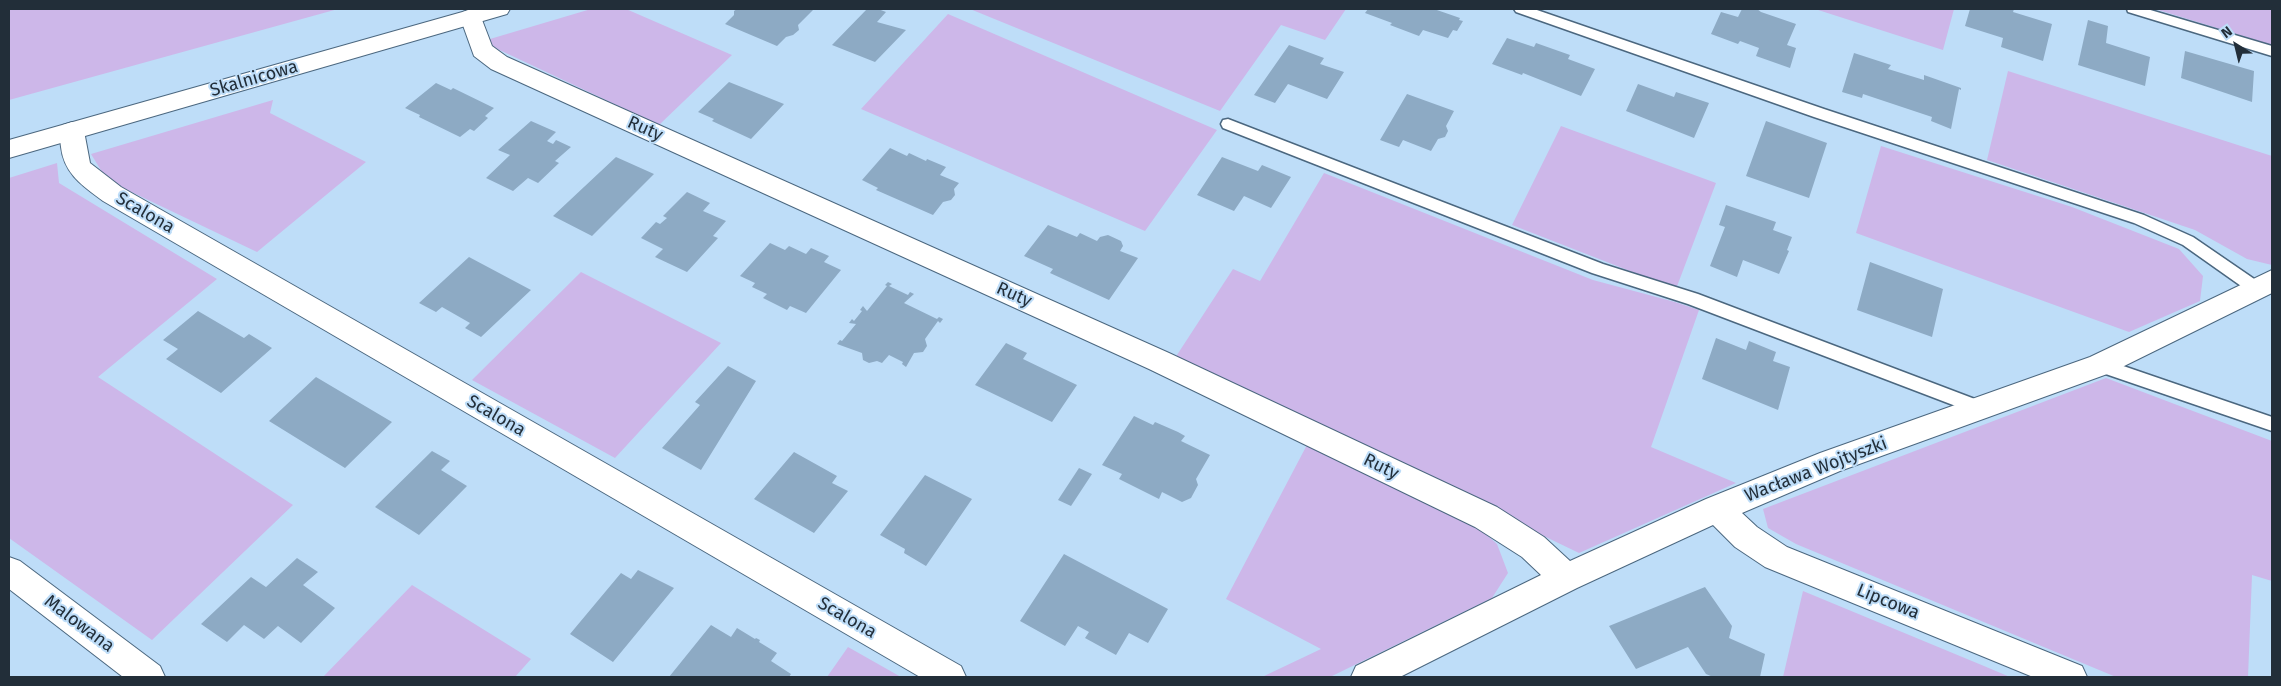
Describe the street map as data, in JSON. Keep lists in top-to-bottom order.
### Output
{
  "streets": {
    "street": [
      "Skalnicowa",
      "Ruty",
      "Scalona",
      "Wacława Wojtyszki",
      "Lipcowa",
      "Malowana"
    ]
  },
  "crossings": [
    ["Skalnicowa", "Ruty"],
    ["Skalnicowa", "Scalona"],
    ["Ruty", "Wacława Wojtyszki"],
    ["Wacława Wojtyszki", "Lipcowa"]
  ],
  "north": "top left"
}
